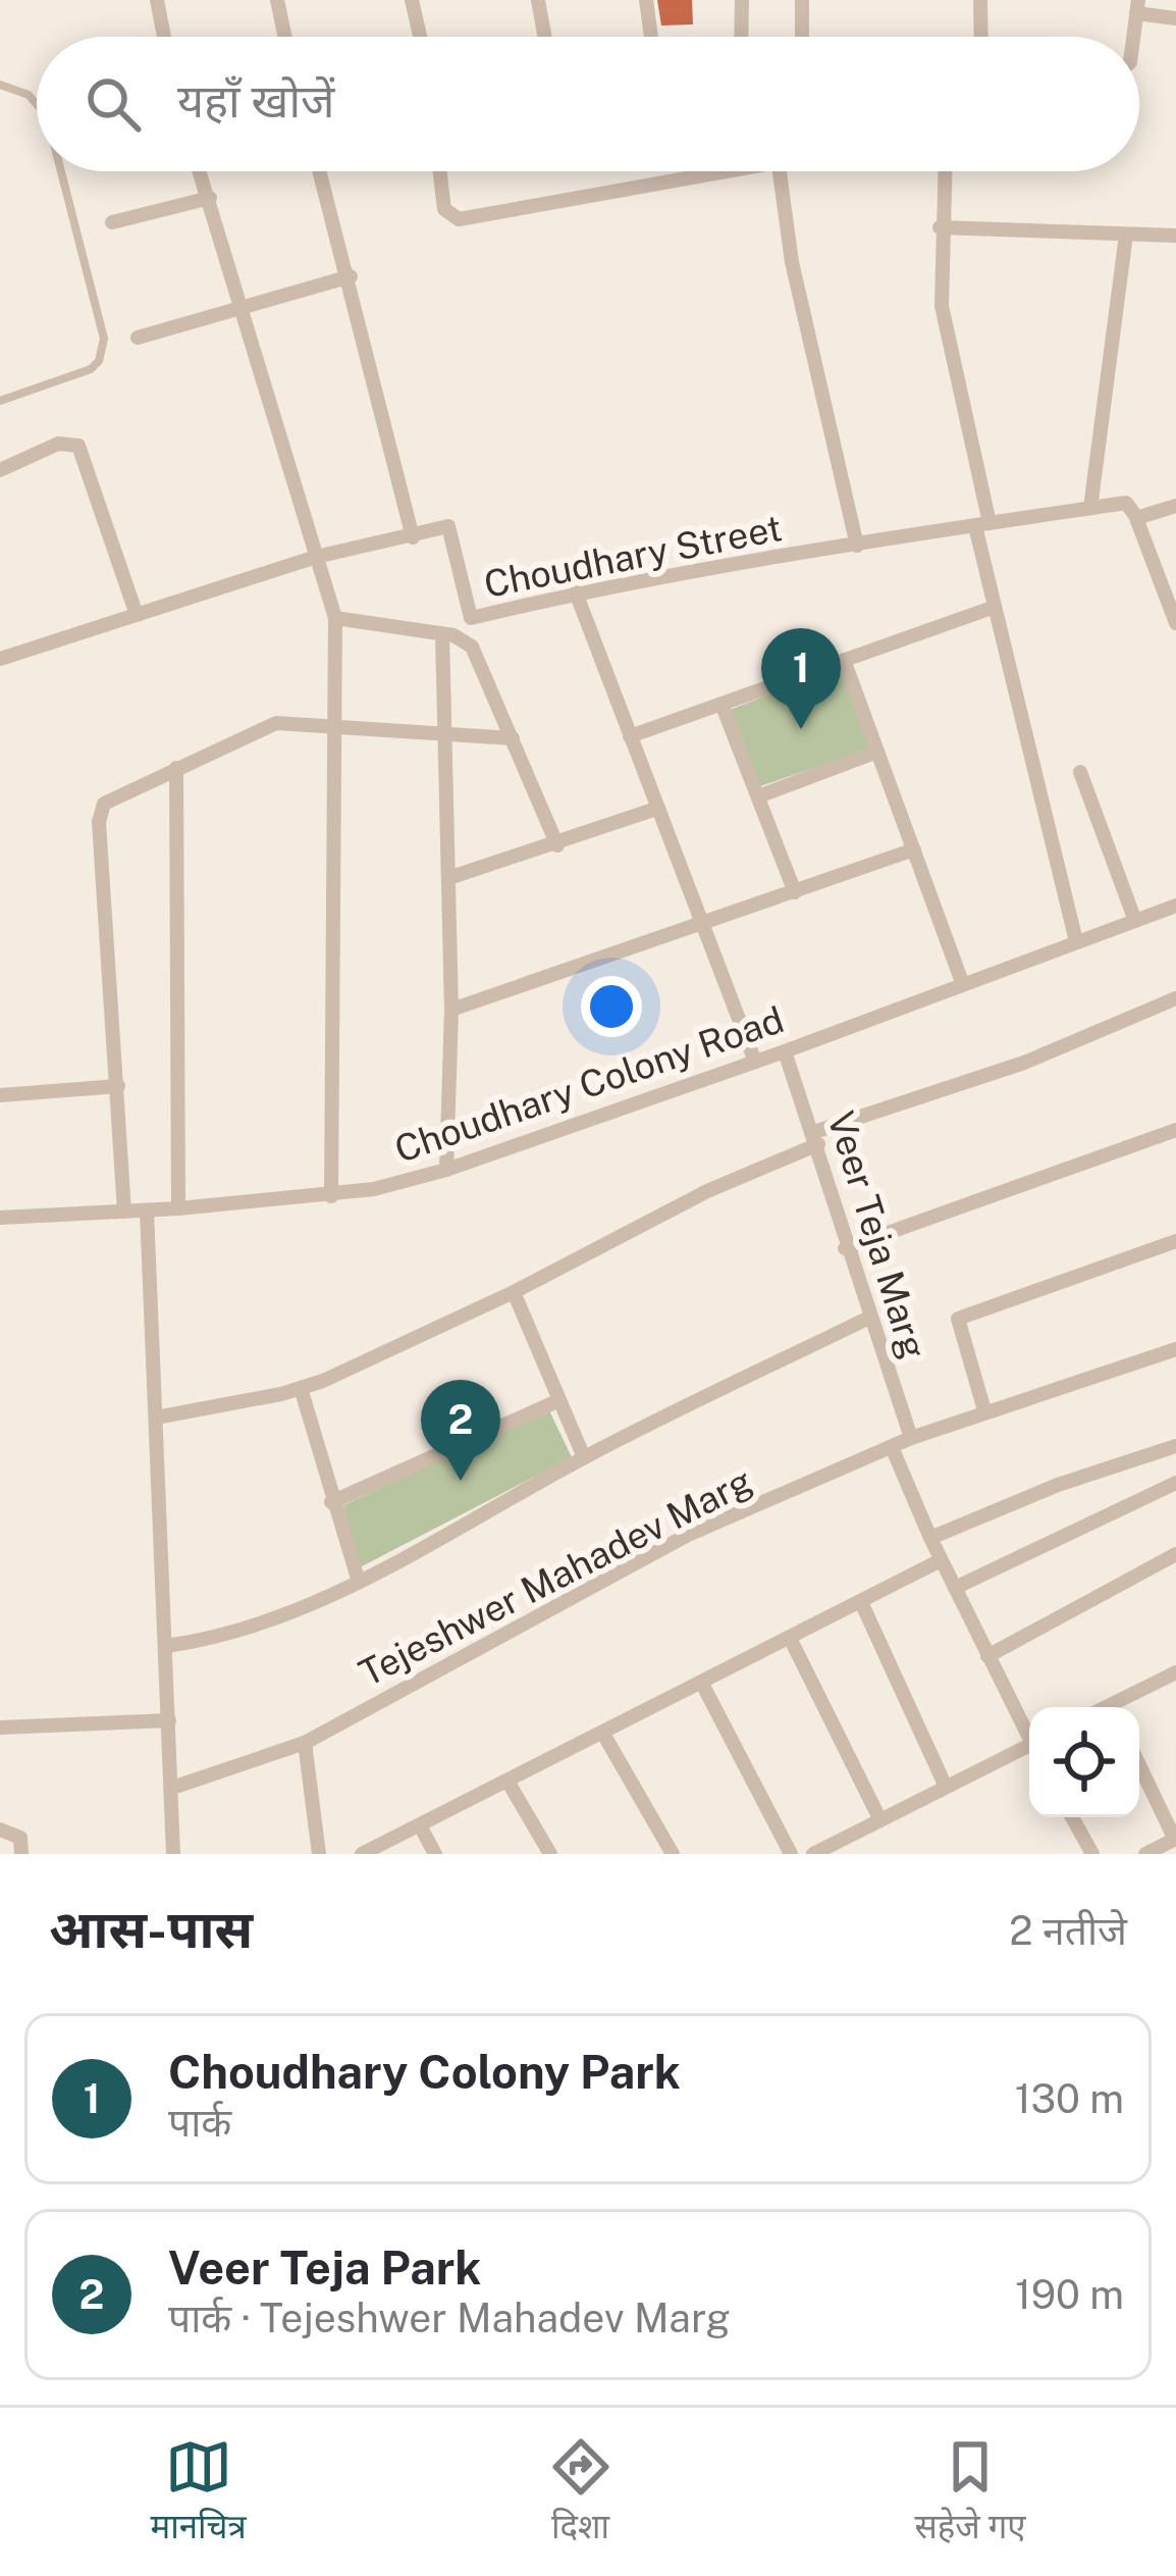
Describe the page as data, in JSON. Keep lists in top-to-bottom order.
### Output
{
  "streets": {
    "street": [
      "Choudhary Street",
      "Choudhary Colony Road",
      "Veer Teja Marg",
      "Tejeshwer Mahadev Marg"
    ]
  },
  "crossings": [
    ["Choudhary Colony Road", "Veer Teja Marg"],
    ["Veer Teja Marg", "Tejeshwer Mahadev Marg"]
  ],
  "page": {
    "search": "यहाँ खोजें",
    "pins": ["1", "2"],
    "heading": ["आस-पास", "2 नतीजे"],
    "list": [
      {
        "mark": "1",
        "name": "Choudhary Colony Park",
        "note": "पार्क",
        "value": "130 m"
      },
      {
        "mark": "2",
        "name": "Veer Teja Park",
        "note": "पार्क · Tejeshwer Mahadev Marg",
        "value": "190 m"
      }
    ],
    "nav": ["मानचित्र", "दिशा", "सहेजे गए"]
  }
}
